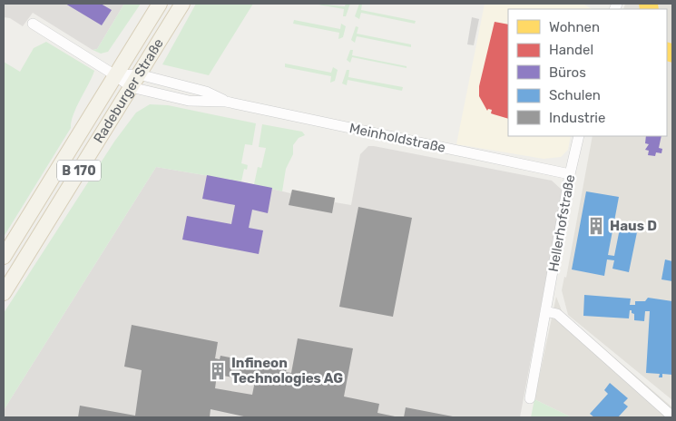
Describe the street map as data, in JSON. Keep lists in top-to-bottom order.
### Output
{
  "streets": {
    "main road": ["Radeburger Straße", "B 170"],
    "street": ["Meinholdstraße", "Hellerhofstraße"]
  },
  "crossings": [
    ["Radeburger Straße", "Meinholdstraße"],
    ["Meinholdstraße", "Hellerhofstraße"]
  ],
  "places": {
    "building": ["Haus D", "Infineon Technologies AG"]
  },
  "legend": [
    "Wohnen",
    "Handel",
    "Büros",
    "Schulen",
    "Industrie"
  ]
}
